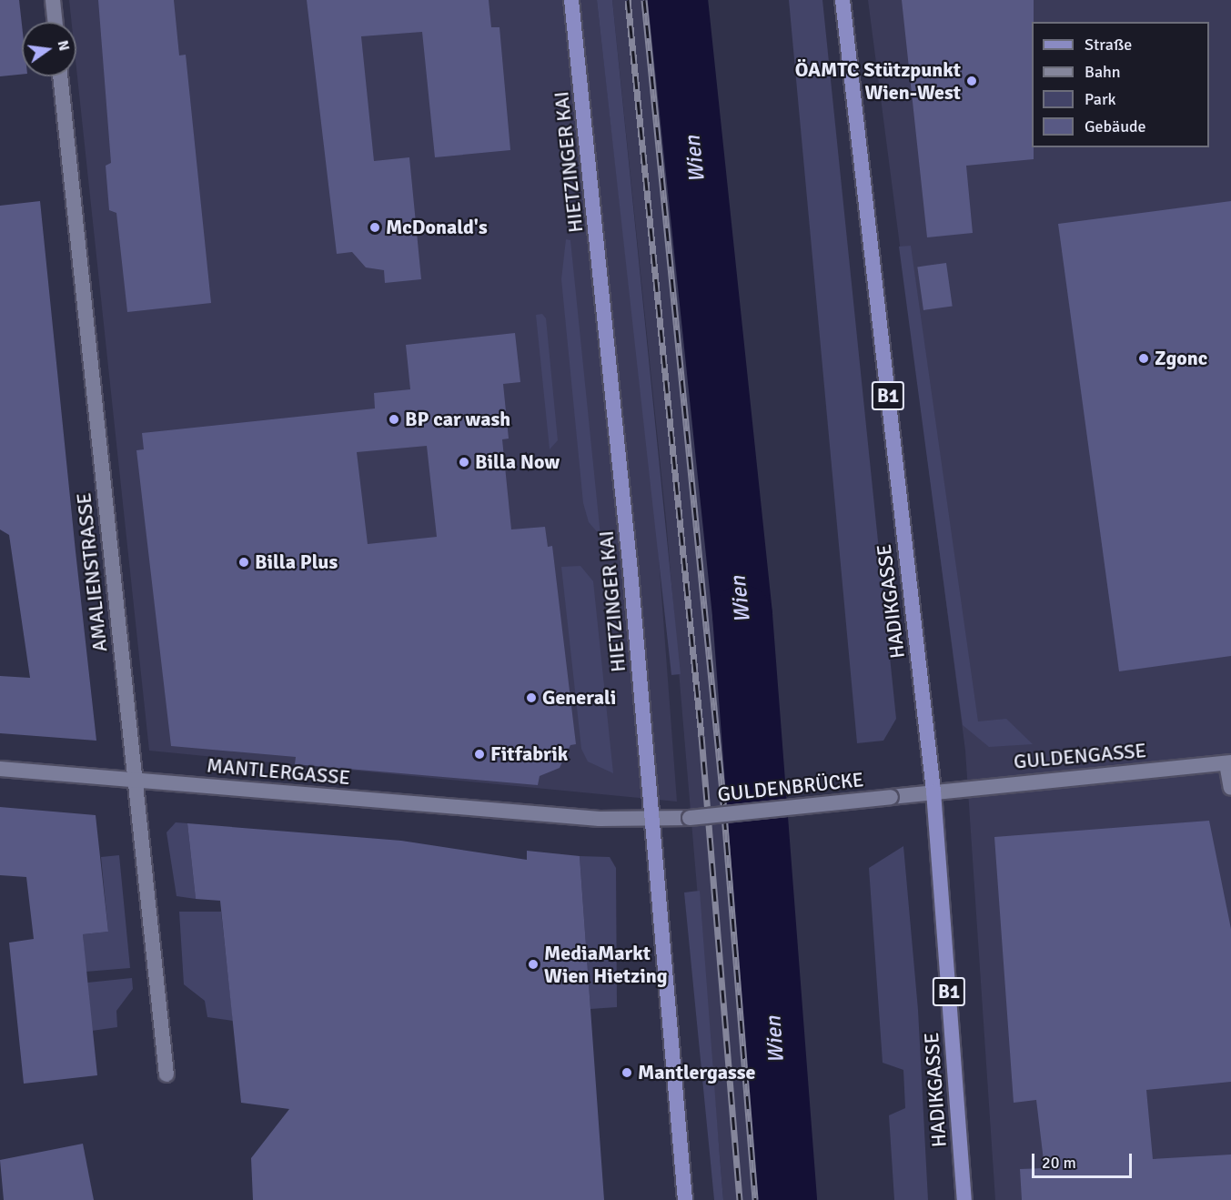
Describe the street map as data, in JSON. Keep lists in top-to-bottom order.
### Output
{
  "streets": {
    "main road": ["HIETZINGER KAI", "B1", "HADIKGASSE"],
    "street": [
      "AMALIENSTRASSE",
      "GULDENGASSE",
      "MANTLERGASSE",
      "GULDENBRÜCKE"
    ]
  },
  "crossings": [
    ["HIETZINGER KAI", "MANTLERGASSE"],
    ["HIETZINGER KAI", "GULDENBRÜCKE"],
    ["AMALIENSTRASSE", "MANTLERGASSE"],
    ["HADIKGASSE", "GULDENGASSE"],
    ["HADIKGASSE", "GULDENBRÜCKE"],
    ["GULDENGASSE", "GULDENBRÜCKE"],
    ["MANTLERGASSE", "GULDENBRÜCKE"]
  ],
  "water": ["Wien"],
  "places": [
    "ÖAMTC Stützpunkt Wien-West",
    "McDonald's",
    "Zgonc",
    "BP car wash",
    "Billa Now",
    "Billa Plus",
    "Generali",
    "Fitfabrik",
    "MediaMarkt Wien Hietzing",
    "Mantlergasse"
  ],
  "legend": [
    "Straße",
    "Bahn",
    "Park",
    "Gebäude"
  ],
  "scale_bar": "20 m",
  "north": "right"
}
